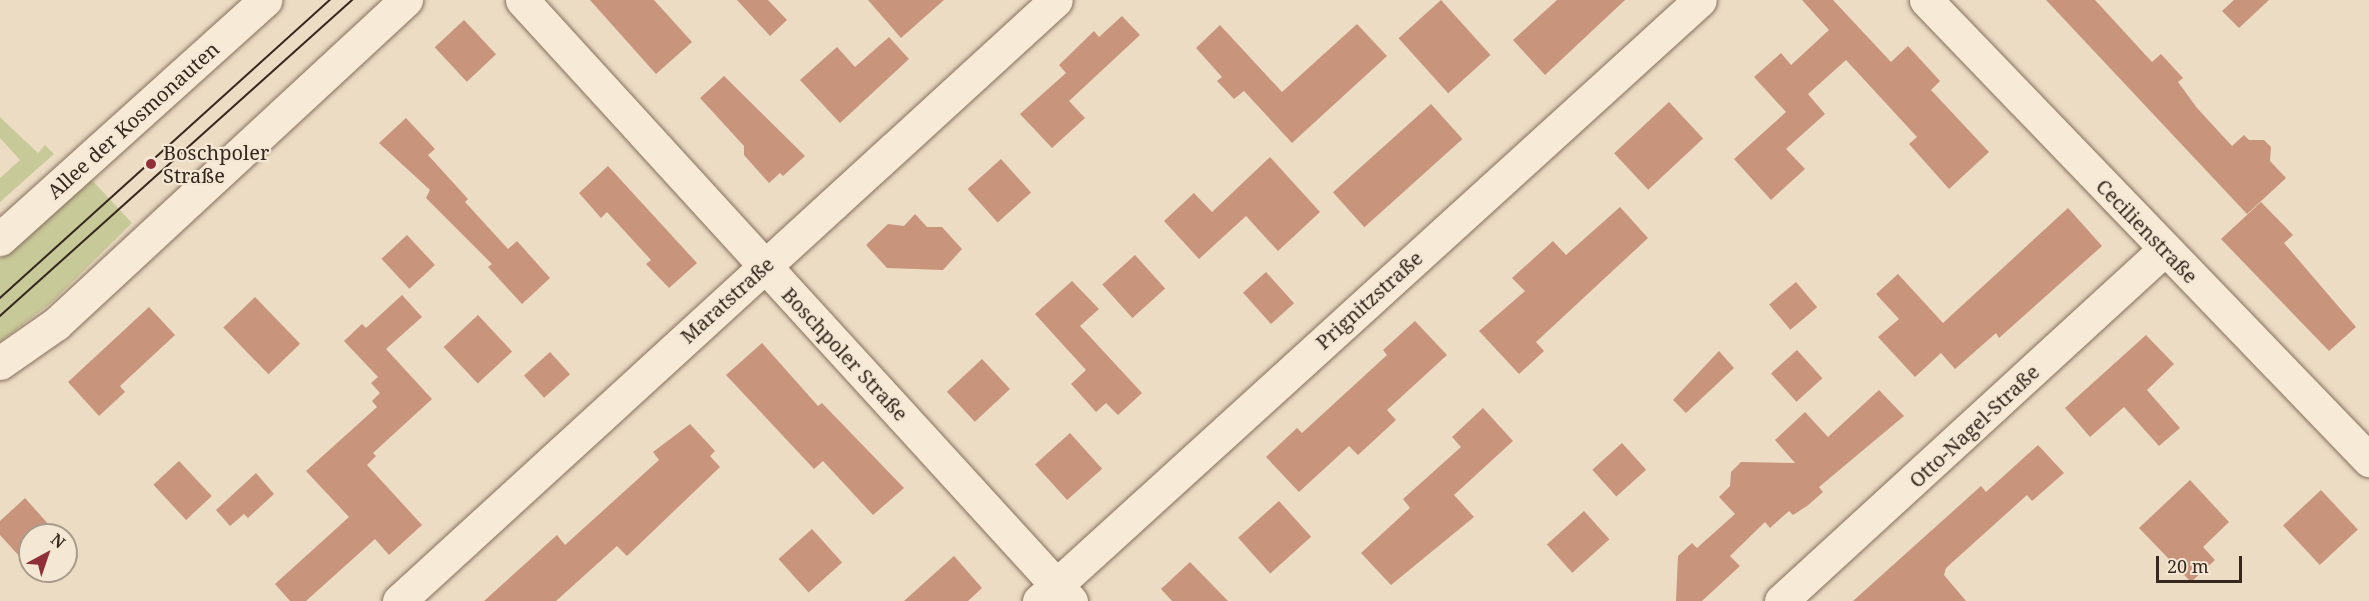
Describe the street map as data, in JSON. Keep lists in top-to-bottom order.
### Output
{
  "streets": {
    "street": [
      "Allee der Kosmonauten",
      "Cecilienstraße",
      "Maratstraße",
      "Prignitzstraße",
      "Boschpoler Straße",
      "Otto-Nagel-Straße"
    ]
  },
  "crossings": [
    ["Cecilienstraße", "Otto-Nagel-Straße"],
    ["Maratstraße", "Boschpoler Straße"],
    ["Prignitzstraße", "Boschpoler Straße"]
  ],
  "places": ["Boschpoler Straße"],
  "scale_bar": "20 m",
  "north": "top right"
}
